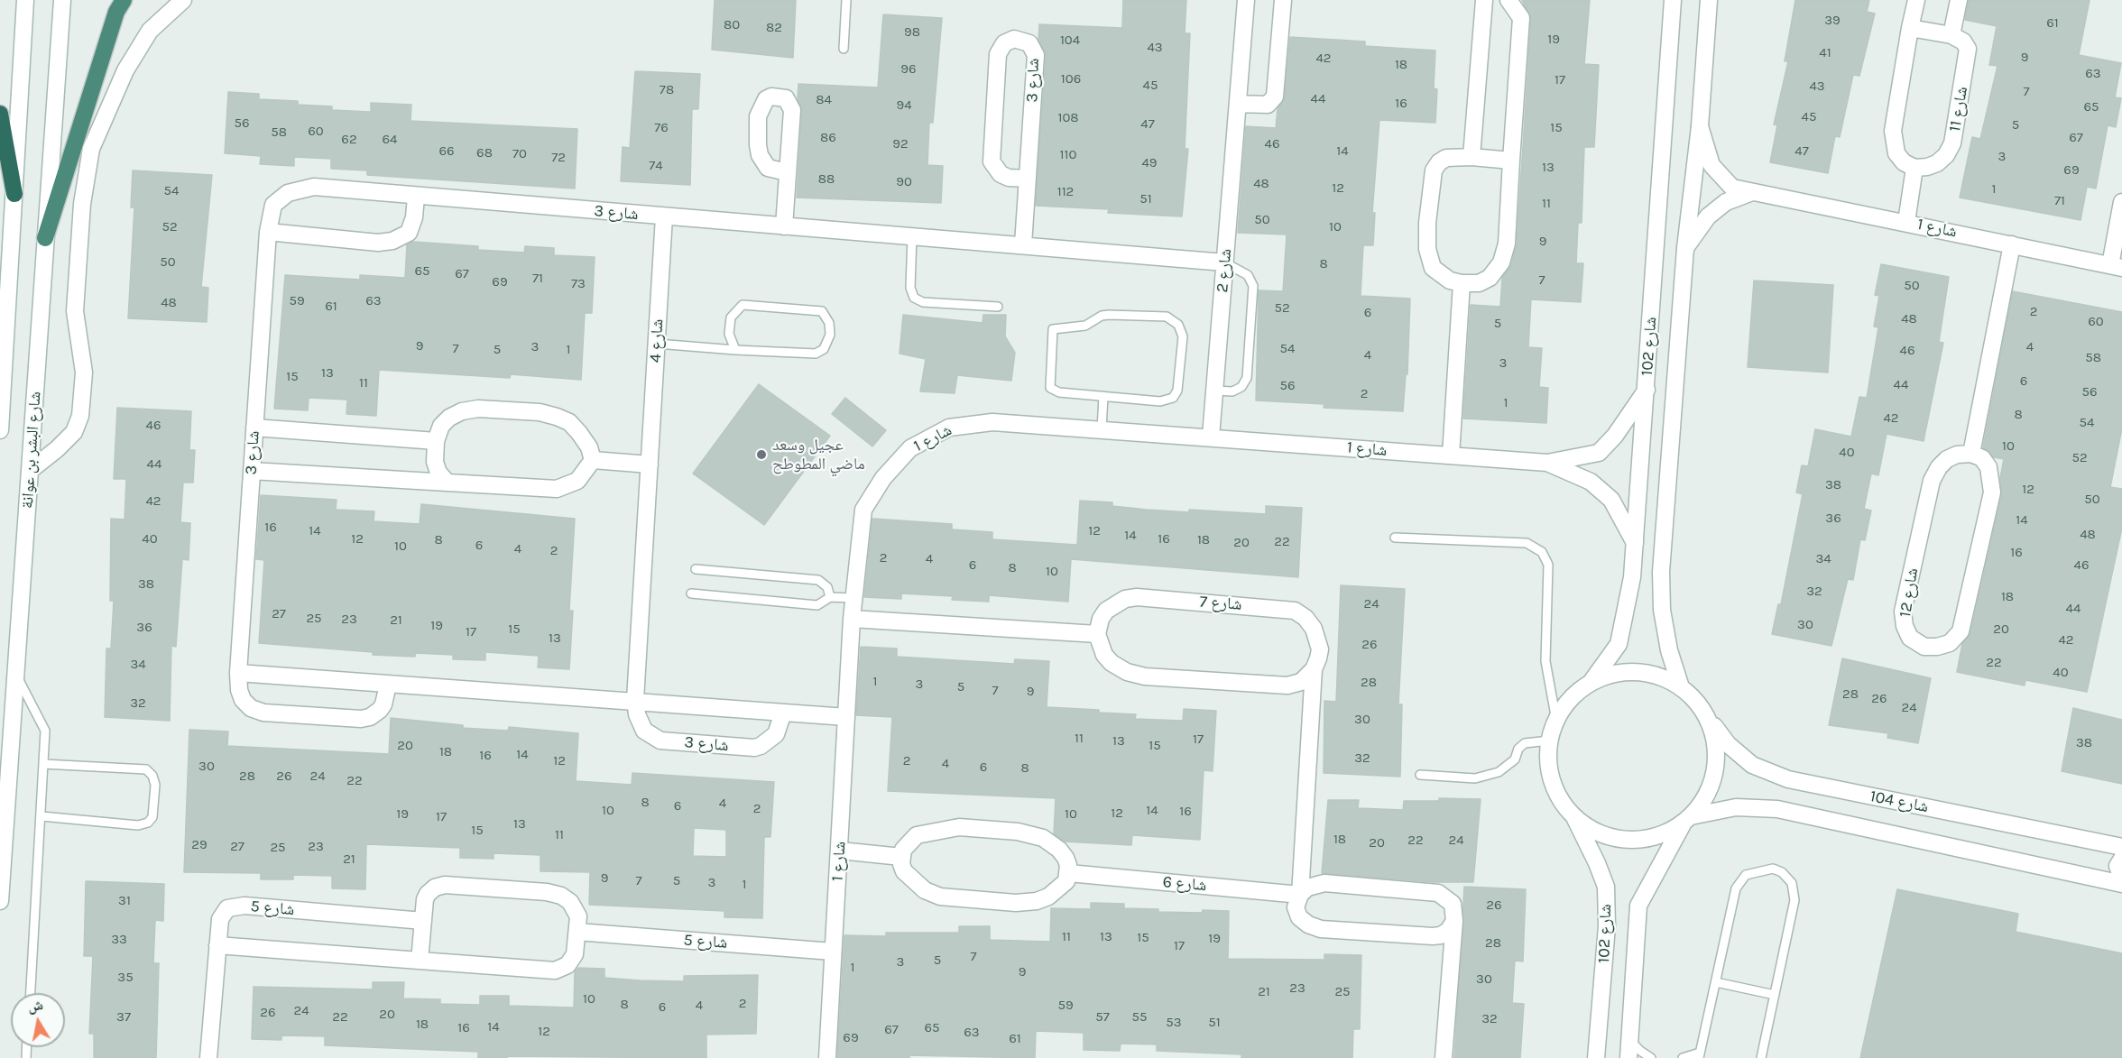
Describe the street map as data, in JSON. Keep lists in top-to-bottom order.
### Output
{
  "streets": {
    "street": [
      "شارع 3",
      "شارع 11",
      "شارع 1",
      "شارع 2",
      "شارع 4",
      "شارع 102",
      "شارع البشر بن عوانة",
      "شارع 12",
      "شارع 7",
      "شارع 104",
      "شارع 6",
      "شارع 5"
    ]
  },
  "crossings": [
    ["شارع 3", "شارع 2"],
    ["شارع 3", "شارع 4"],
    ["شارع 1", "شارع 2"],
    ["شارع 1", "شارع 102"],
    ["شارع 1", "شارع 5"],
    ["شارع 102", "شارع 104"],
    ["شارع 7", "شارع 6"]
  ],
  "places": ["عجيل وسعد ماضي المطوطح"],
  "house_numbers": [
    "39",
    "61",
    "80",
    "82",
    "98",
    "19",
    "104",
    "43",
    "41",
    "9",
    "42",
    "18",
    "96",
    "63",
    "106",
    "17",
    "45",
    "43",
    "78",
    "7",
    "44",
    "84",
    "16",
    "94",
    "65",
    "45",
    "108",
    "56",
    "47",
    "5",
    "76",
    "15",
    "60",
    "58",
    "86",
    "67",
    "62",
    "64",
    "92",
    "46",
    "66",
    "14",
    "47",
    "68",
    "70",
    "110",
    "3",
    "72",
    "49",
    "74",
    "13",
    "69",
    "88",
    "90",
    "48",
    "12",
    "1",
    "54",
    "112",
    "51",
    "71",
    "11",
    "50",
    "52",
    "10",
    "9",
    "50",
    "8",
    "65",
    "67",
    "71",
    "7",
    "69",
    "73",
    "50",
    "59",
    "63",
    "48",
    "61",
    "52",
    "2",
    "6",
    "48",
    "60",
    "5",
    "9",
    "3",
    "4",
    "7",
    "54",
    "5",
    "1",
    "46",
    "4",
    "58",
    "3",
    "13",
    "15",
    "6",
    "11",
    "44",
    "56",
    "56",
    "2",
    "1",
    "8",
    "42",
    "54",
    "46",
    "10",
    "40",
    "52",
    "44",
    "38",
    "12",
    "50",
    "42",
    "36",
    "14",
    "16",
    "14",
    "12",
    "48",
    "14",
    "40",
    "12",
    "16",
    "8",
    "18",
    "22",
    "20",
    "6",
    "10",
    "4",
    "2",
    "16",
    "2",
    "4",
    "34",
    "6",
    "46",
    "8",
    "10",
    "38",
    "32",
    "18",
    "24",
    "44",
    "27",
    "25",
    "23",
    "21",
    "30",
    "19",
    "36",
    "15",
    "20",
    "17",
    "13",
    "42",
    "26",
    "22",
    "34",
    "40",
    "1",
    "28",
    "3",
    "5",
    "7",
    "9",
    "28",
    "26",
    "32",
    "24",
    "30",
    "11",
    "17",
    "13",
    "38",
    "20",
    "15",
    "18",
    "14",
    "16",
    "32",
    "12",
    "2",
    "4",
    "30",
    "6",
    "8",
    "28",
    "26",
    "24",
    "22",
    "8",
    "4",
    "6",
    "2",
    "10",
    "14",
    "16",
    "12",
    "19",
    "10",
    "17",
    "13",
    "15",
    "11",
    "18",
    "22",
    "24",
    "20",
    "29",
    "27",
    "23",
    "25",
    "21",
    "9",
    "7",
    "5",
    "3",
    "1",
    "31",
    "26",
    "11",
    "13",
    "15",
    "19",
    "33",
    "28",
    "17",
    "7",
    "5",
    "3",
    "1",
    "9",
    "35",
    "30",
    "23",
    "21",
    "25",
    "10",
    "2",
    "8",
    "4",
    "59",
    "6",
    "24",
    "26",
    "20",
    "37",
    "22",
    "57",
    "55",
    "32",
    "53",
    "51",
    "18",
    "14",
    "16",
    "65",
    "67",
    "12",
    "63",
    "69",
    "61"
  ],
  "north": "top"
}
